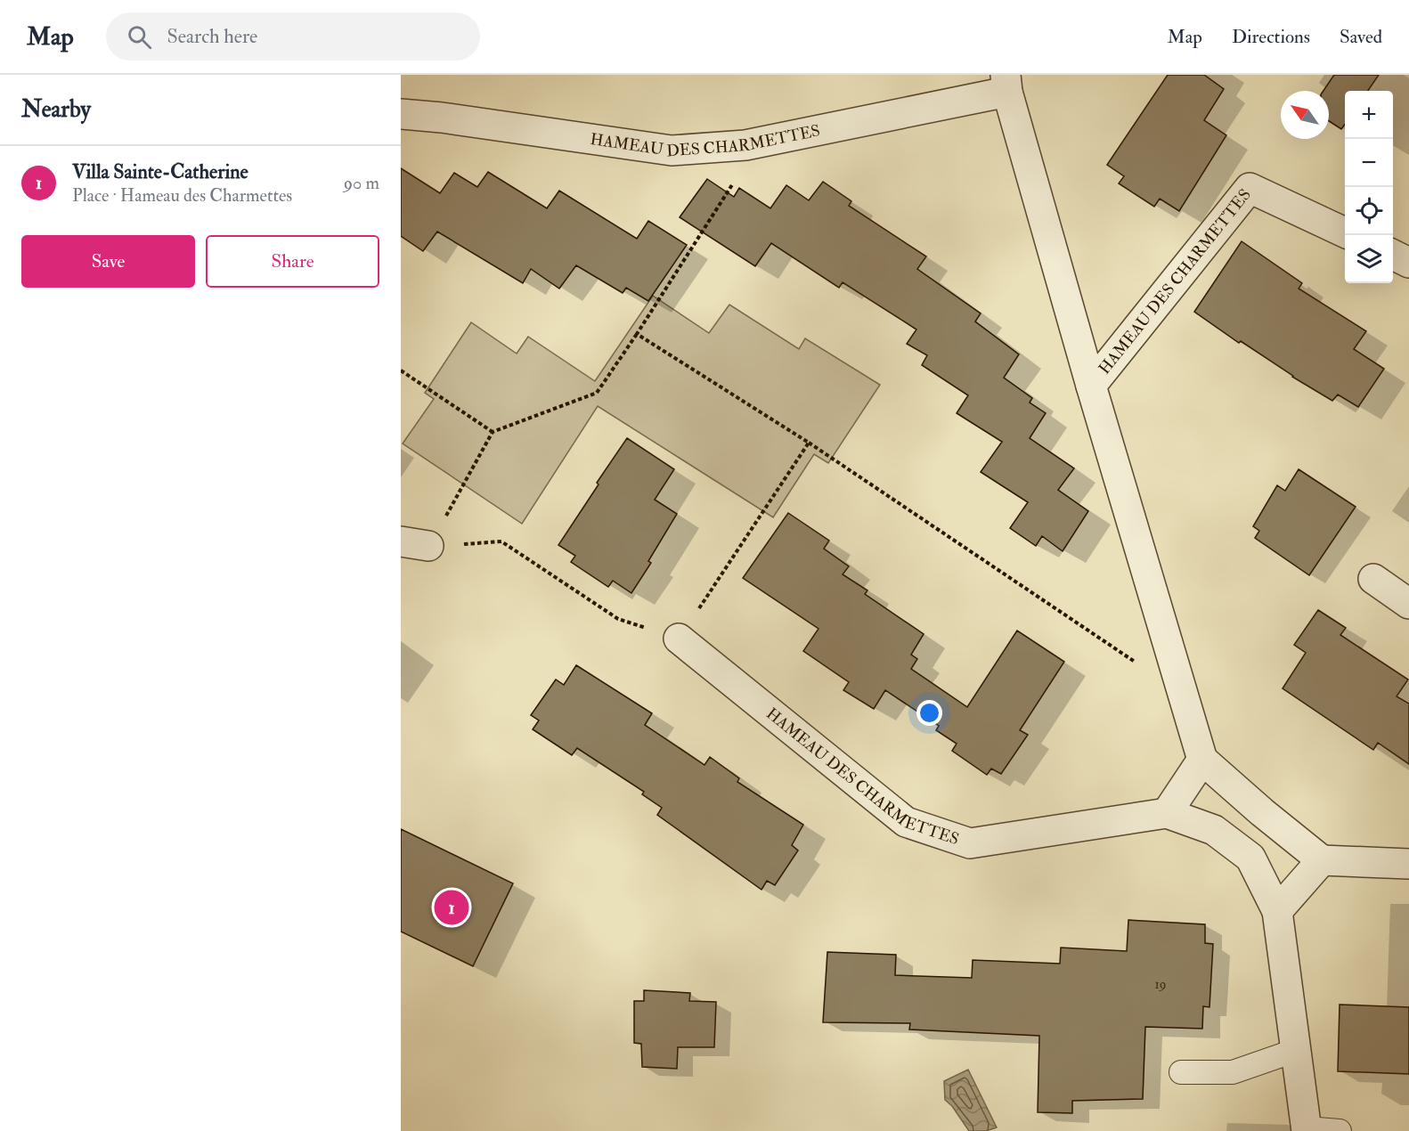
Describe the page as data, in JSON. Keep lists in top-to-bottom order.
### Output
{
  "streets": {
    "street": ["HAMEAU DES CHARMETTES"]
  },
  "house_numbers": ["19"],
  "north": "top left",
  "page": {
    "header": "Map",
    "search": "Search here",
    "nav": ["Map", "Directions", "Saved"],
    "heading": "Nearby",
    "map_buttons": ["+", "−"],
    "list": [
      {
        "mark": "1",
        "name": "Villa Sainte-Catherine",
        "note": "Place · Hameau des Charmettes",
        "value": "90 m"
      }
    ],
    "buttons": ["Save", "Share"],
    "pins": "1"
  }
}
